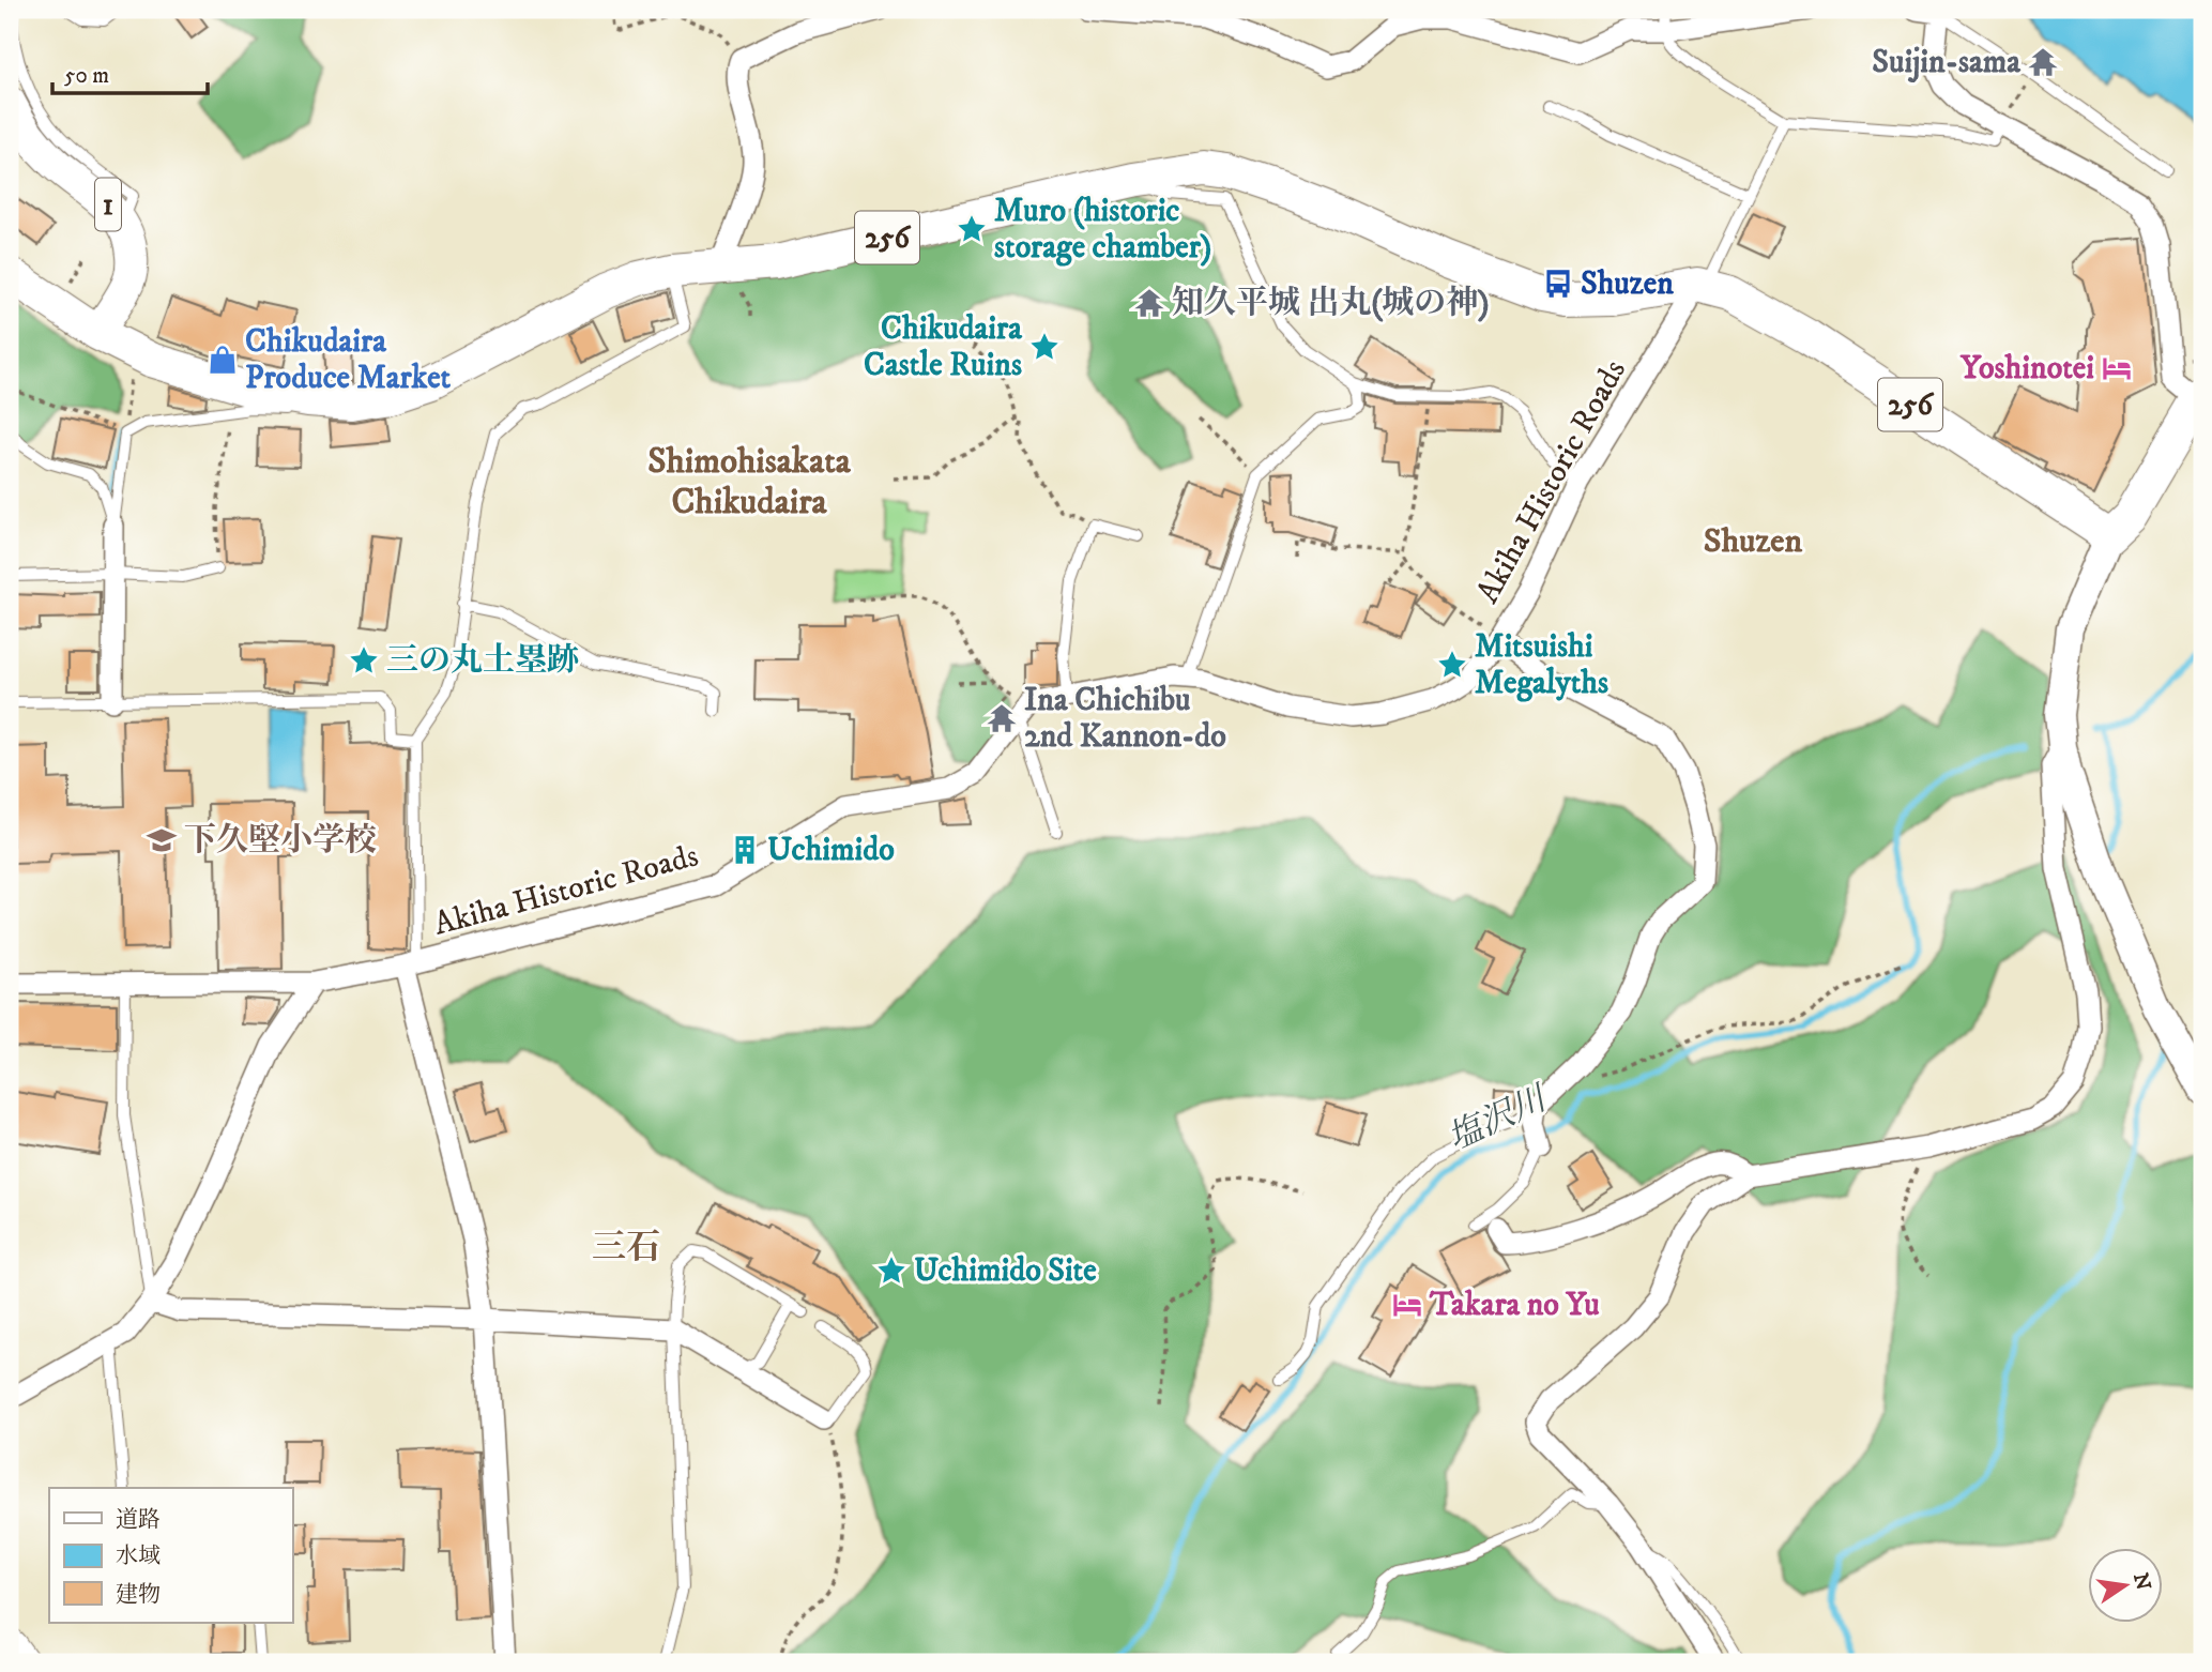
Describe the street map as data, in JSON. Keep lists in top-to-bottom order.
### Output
{
  "streets": {
    "highway": ["256"],
    "main road": ["1"],
    "street": ["Akiha Historic Roads"]
  },
  "crossings": [
    ["1", "256"],
    ["256", "Akiha Historic Roads"]
  ],
  "districts": ["Shimohisakata Chikudaira", "Shuzen", "三石"],
  "water": ["塩沢川"],
  "places": {
    "temple": ["Suijin-sama", "知久平城 出丸(城の神)", "Ina Chichibu 2nd Kannon-do"],
    "place": [
      "Muro (historic storage chamber)",
      "Chikudaira Castle Ruins",
      "三の丸土塁跡",
      "Mitsuishi Megalyths",
      "Uchimido Site"
    ],
    "bus stop": ["Shuzen"],
    "shop": ["Chikudaira Produce Market"],
    "hotel": ["Yoshinotei", "Takara no Yu"],
    "school or university": ["下久堅小学校"],
    "building": ["Uchimido"]
  },
  "legend": ["道路", "水域", "建物"],
  "scale_bar": "50 m",
  "north": "right"
}
